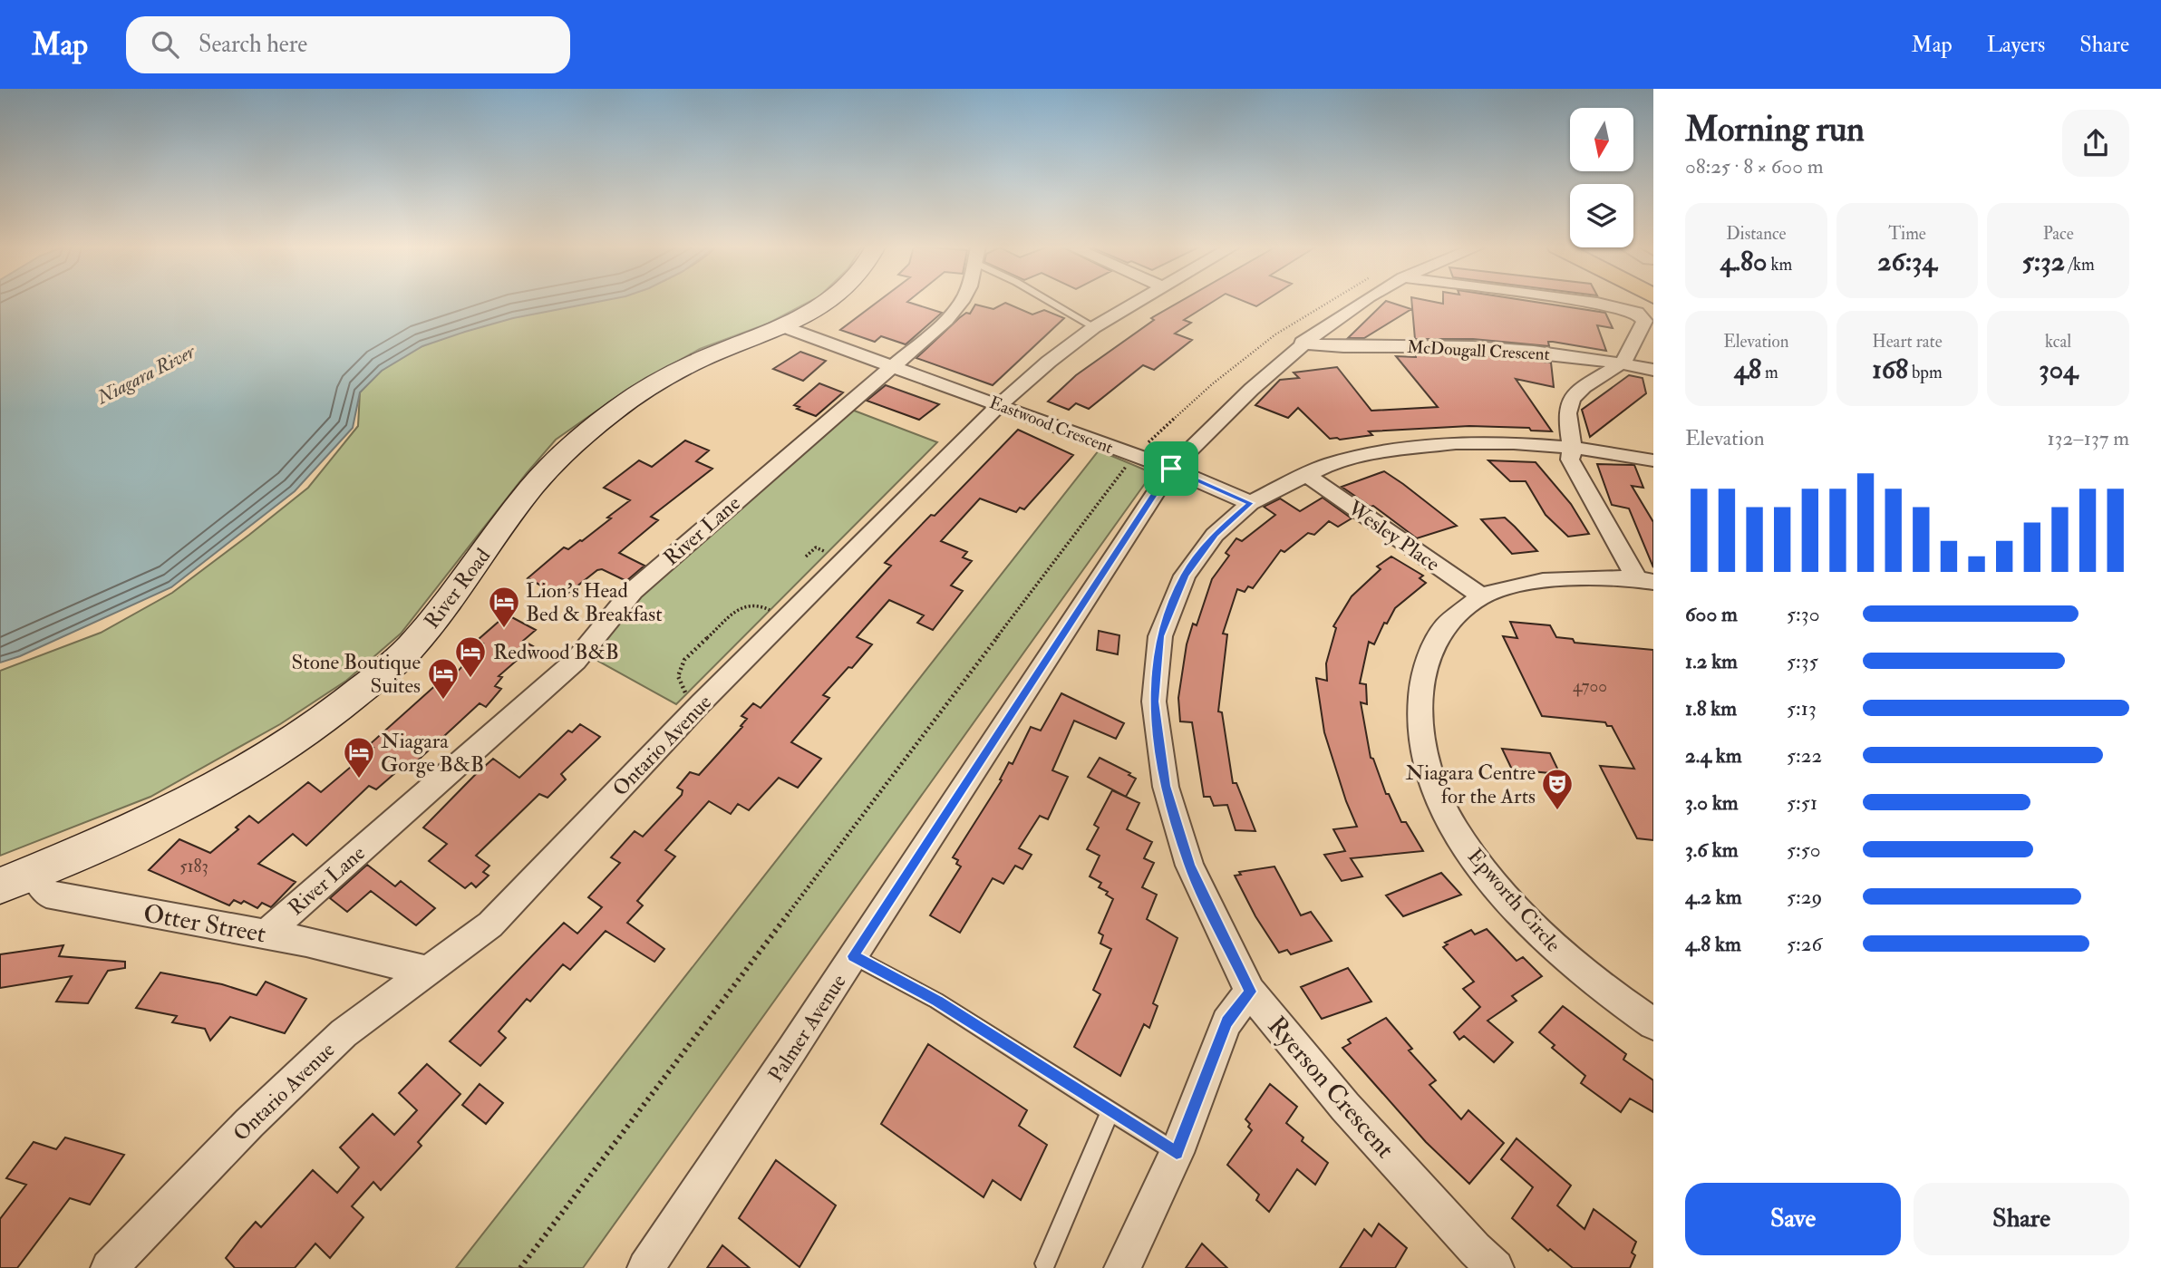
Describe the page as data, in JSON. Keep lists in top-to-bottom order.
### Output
{
  "streets": {
    "main road": ["River Road"],
    "street": [
      "McDougall Crescent",
      "Eastwood Crescent",
      "River Lane",
      "Wesley Place",
      "Ontario Avenue",
      "Epworth Circle",
      "Otter Street",
      "Palmer Avenue",
      "Ryerson Crescent"
    ]
  },
  "crossings": [
    ["McDougall Crescent", "Palmer Avenue"],
    ["Eastwood Crescent", "River Lane"],
    ["Eastwood Crescent", "River Road"],
    ["Eastwood Crescent", "Ontario Avenue"],
    ["Eastwood Crescent", "Palmer Avenue"],
    ["Eastwood Crescent", "Ryerson Crescent"],
    ["River Lane", "Otter Street"],
    ["Wesley Place", "Epworth Circle"],
    ["River Road", "Otter Street"],
    ["Ontario Avenue", "Otter Street"]
  ],
  "water": ["Niagara River"],
  "places": {
    "hotel": [
      "Lion’s Head Bed & Breakfast",
      "Redwood B&B",
      "Stone Boutique Suites",
      "Niagara Gorge B&B"
    ],
    "theatre": ["Niagara Centre for the Arts"]
  },
  "house_numbers": ["4700", "5183"],
  "north": "bottom",
  "page": {
    "header": "Map",
    "search": "Search here",
    "nav": ["Map", "Layers", "Share"],
    "heading": ["Morning run", "08:25 · 8 × 600 m"],
    "stats": [
      ["Distance", "4.80 km"],
      ["Time", "26:34"],
      ["Pace", "5:32 /km"],
      ["Elevation", "48 m"],
      ["Heart rate", "168 bpm"],
      ["kcal", "304"]
    ],
    "chart": ["Elevation", "132–137 m"],
    "list": [
      {
        "name": "600 m",
        "note": "5:30"
      },
      {
        "name": "1.2 km",
        "note": "5:35"
      },
      {
        "name": "1.8 km",
        "note": "5:13"
      },
      {
        "name": "2.4 km",
        "note": "5:22"
      },
      {
        "name": "3.0 km",
        "note": "5:51"
      },
      {
        "name": "3.6 km",
        "note": "5:50"
      },
      {
        "name": "4.2 km",
        "note": "5:29"
      },
      {
        "name": "4.8 km",
        "note": "5:26"
      }
    ],
    "buttons": ["Save", "Share"]
  }
}
